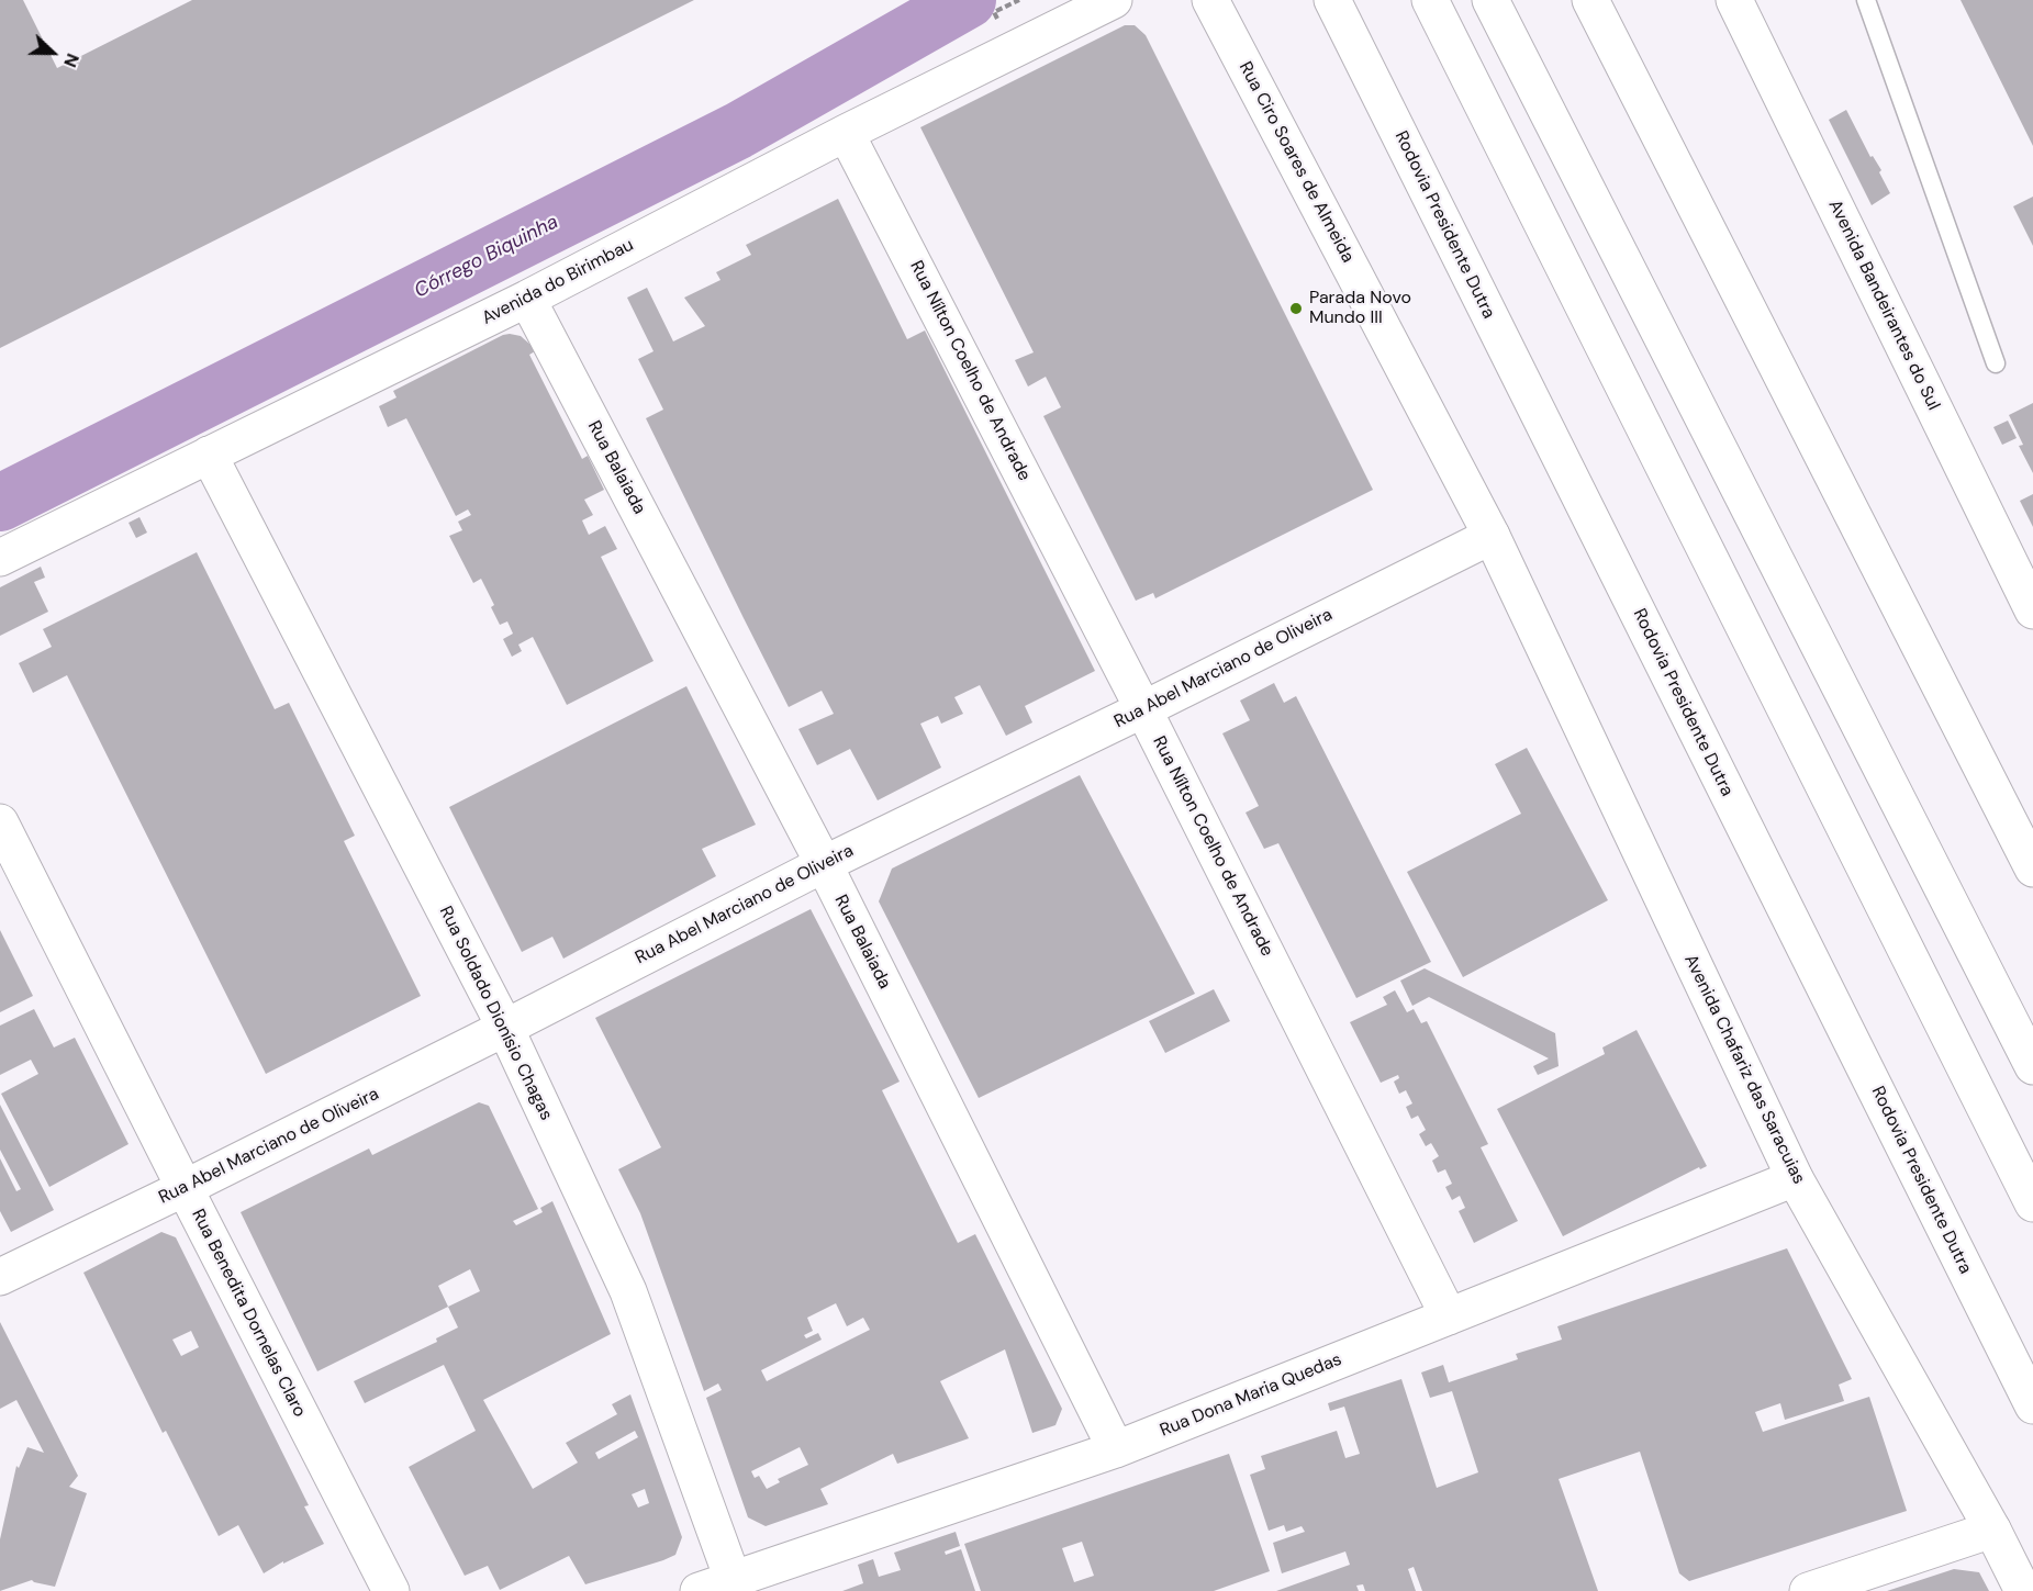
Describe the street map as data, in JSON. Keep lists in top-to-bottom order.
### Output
{
  "streets": {
    "main road": [
      "Rua Ciro Soares de Almeida",
      "Rodovia Presidente Dutra",
      "Avenida do Birimbau",
      "Avenida Bandeirantes do Sul",
      "Rua Nílton Coelho de Andrade",
      "Rua Balaiada",
      "Rua Abel Marciano de Oliveira",
      "Rua Soldado Dionísio Chagas",
      "Avenida Chafariz das Saracuias",
      "Rua Benedita Dornelas Claro",
      "Rua Dona Maria Quedas"
    ]
  },
  "crossings": [
    ["Rua Ciro Soares de Almeida", "Rua Abel Marciano de Oliveira"],
    ["Rua Ciro Soares de Almeida", "Avenida Chafariz das Saracuias"],
    ["Avenida do Birimbau", "Rua Nílton Coelho de Andrade"],
    ["Avenida do Birimbau", "Rua Balaiada"],
    ["Avenida do Birimbau", "Rua Soldado Dionísio Chagas"],
    ["Rua Nílton Coelho de Andrade", "Rua Abel Marciano de Oliveira"],
    ["Rua Nílton Coelho de Andrade", "Rua Dona Maria Quedas"],
    ["Rua Balaiada", "Rua Abel Marciano de Oliveira"],
    ["Rua Balaiada", "Rua Dona Maria Quedas"],
    ["Rua Abel Marciano de Oliveira", "Rua Soldado Dionísio Chagas"],
    ["Rua Abel Marciano de Oliveira", "Avenida Chafariz das Saracuias"],
    ["Rua Abel Marciano de Oliveira", "Rua Benedita Dornelas Claro"],
    ["Rua Soldado Dionísio Chagas", "Rua Dona Maria Quedas"],
    ["Avenida Chafariz das Saracuias", "Rua Dona Maria Quedas"]
  ],
  "water": ["Córrego Biquinha"],
  "places": ["Parada Novo Mundo III"],
  "north": "right"
}
